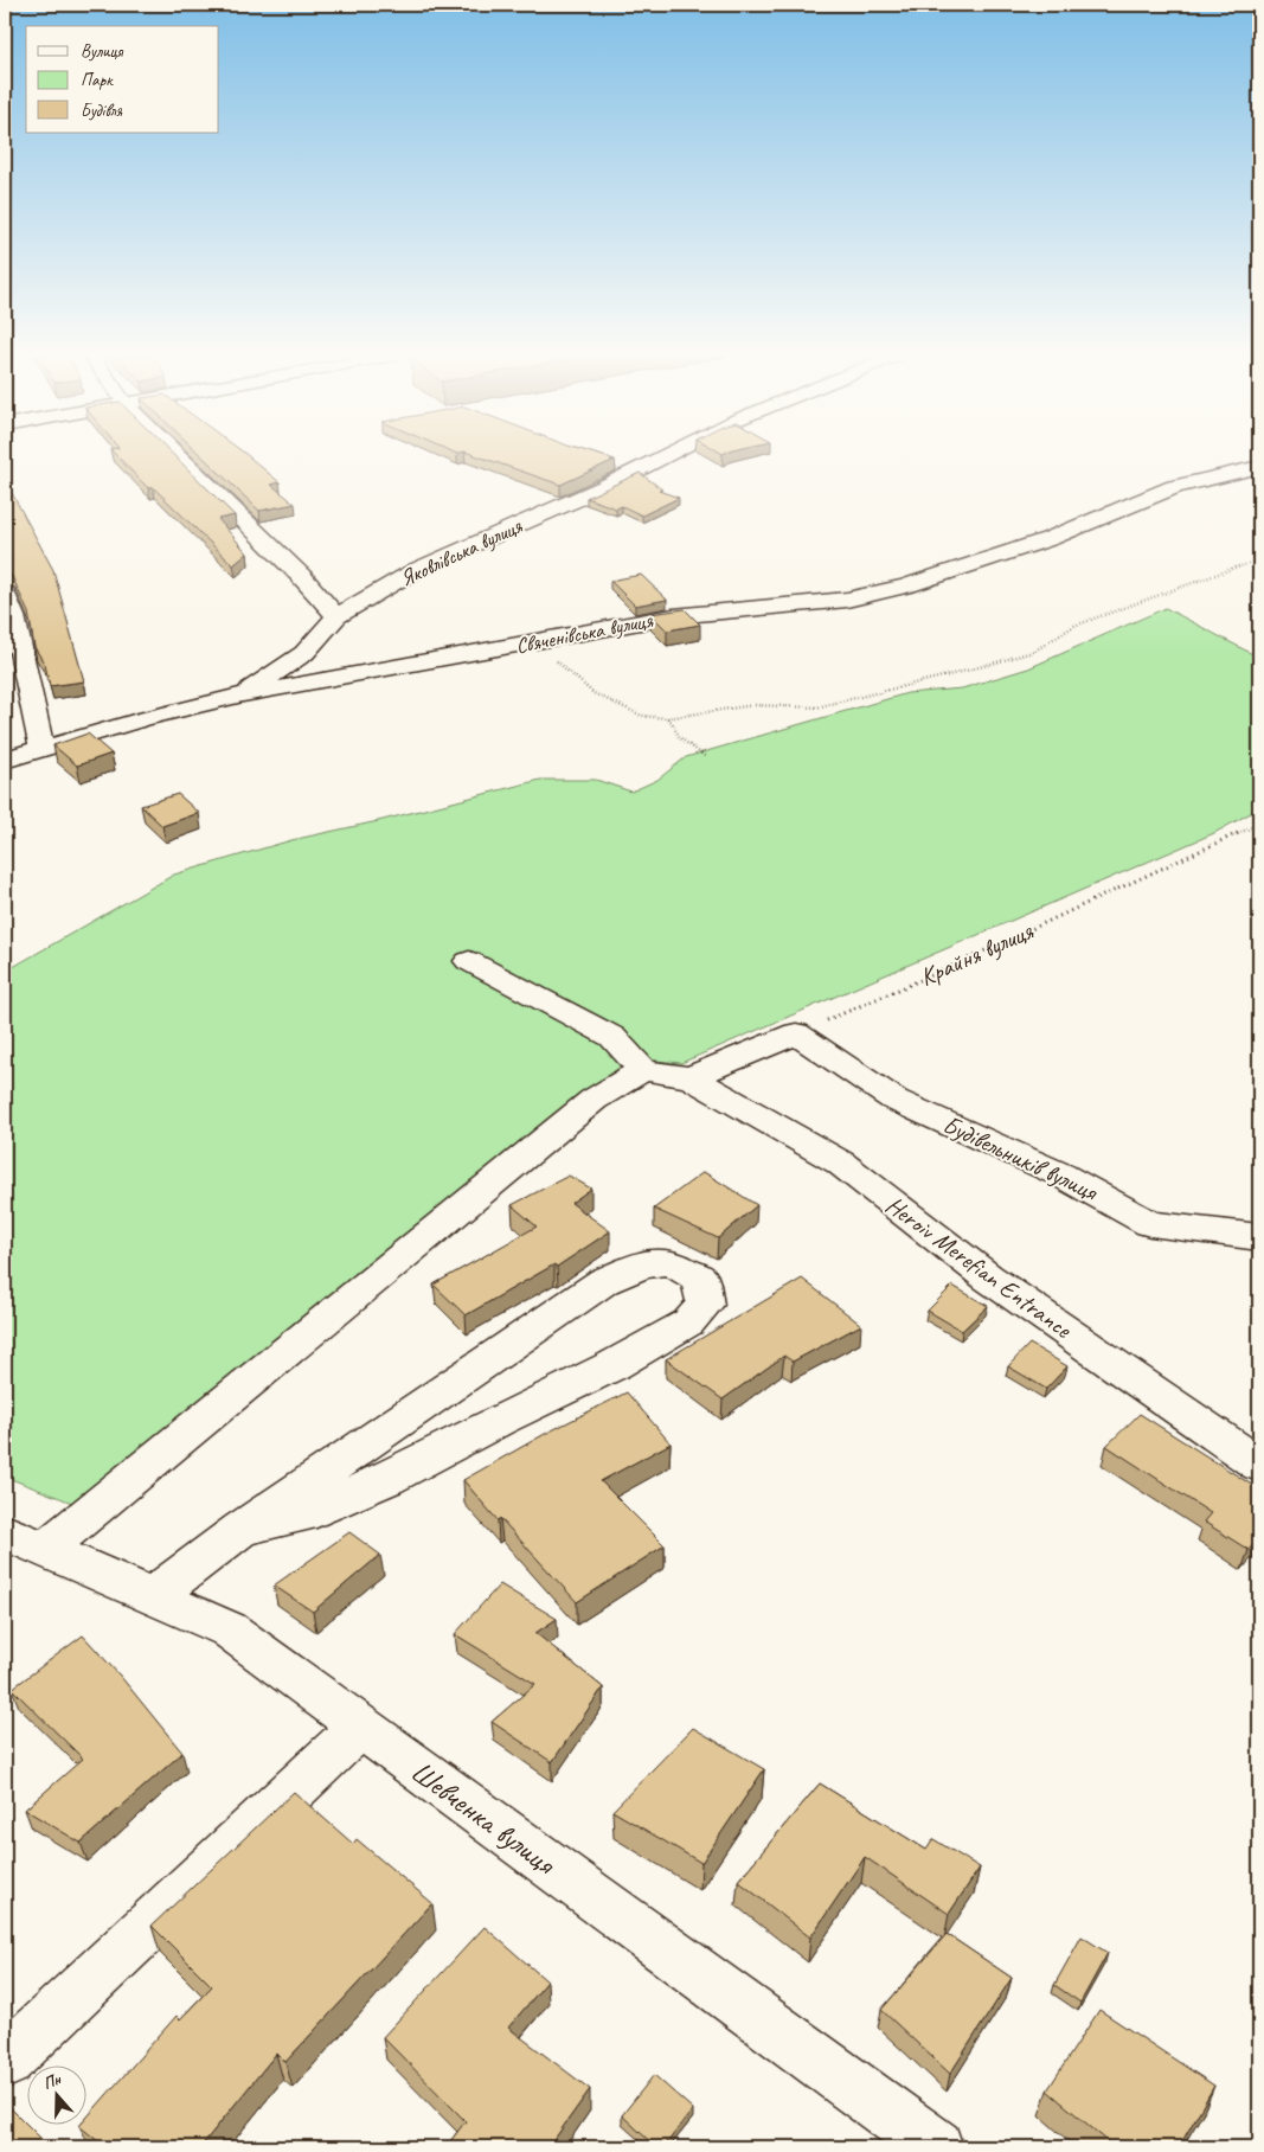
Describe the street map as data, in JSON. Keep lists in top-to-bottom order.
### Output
{
  "streets": {
    "street": [
      "Яковлівська вулиця",
      "Свяченівська вулиця",
      "Будівельників вулиця",
      "Heroiv Merefian Entrance",
      "Шевченка вулиця"
    ],
    "path": ["Крайня вулиця"]
  },
  "crossings": [
    ["Яковлівська вулиця", "Свяченівська вулиця"],
    ["Крайня вулиця", "Будівельників вулиця"]
  ],
  "legend": ["Вулиця", "Парк", "Будівля"],
  "north": "top"
}
